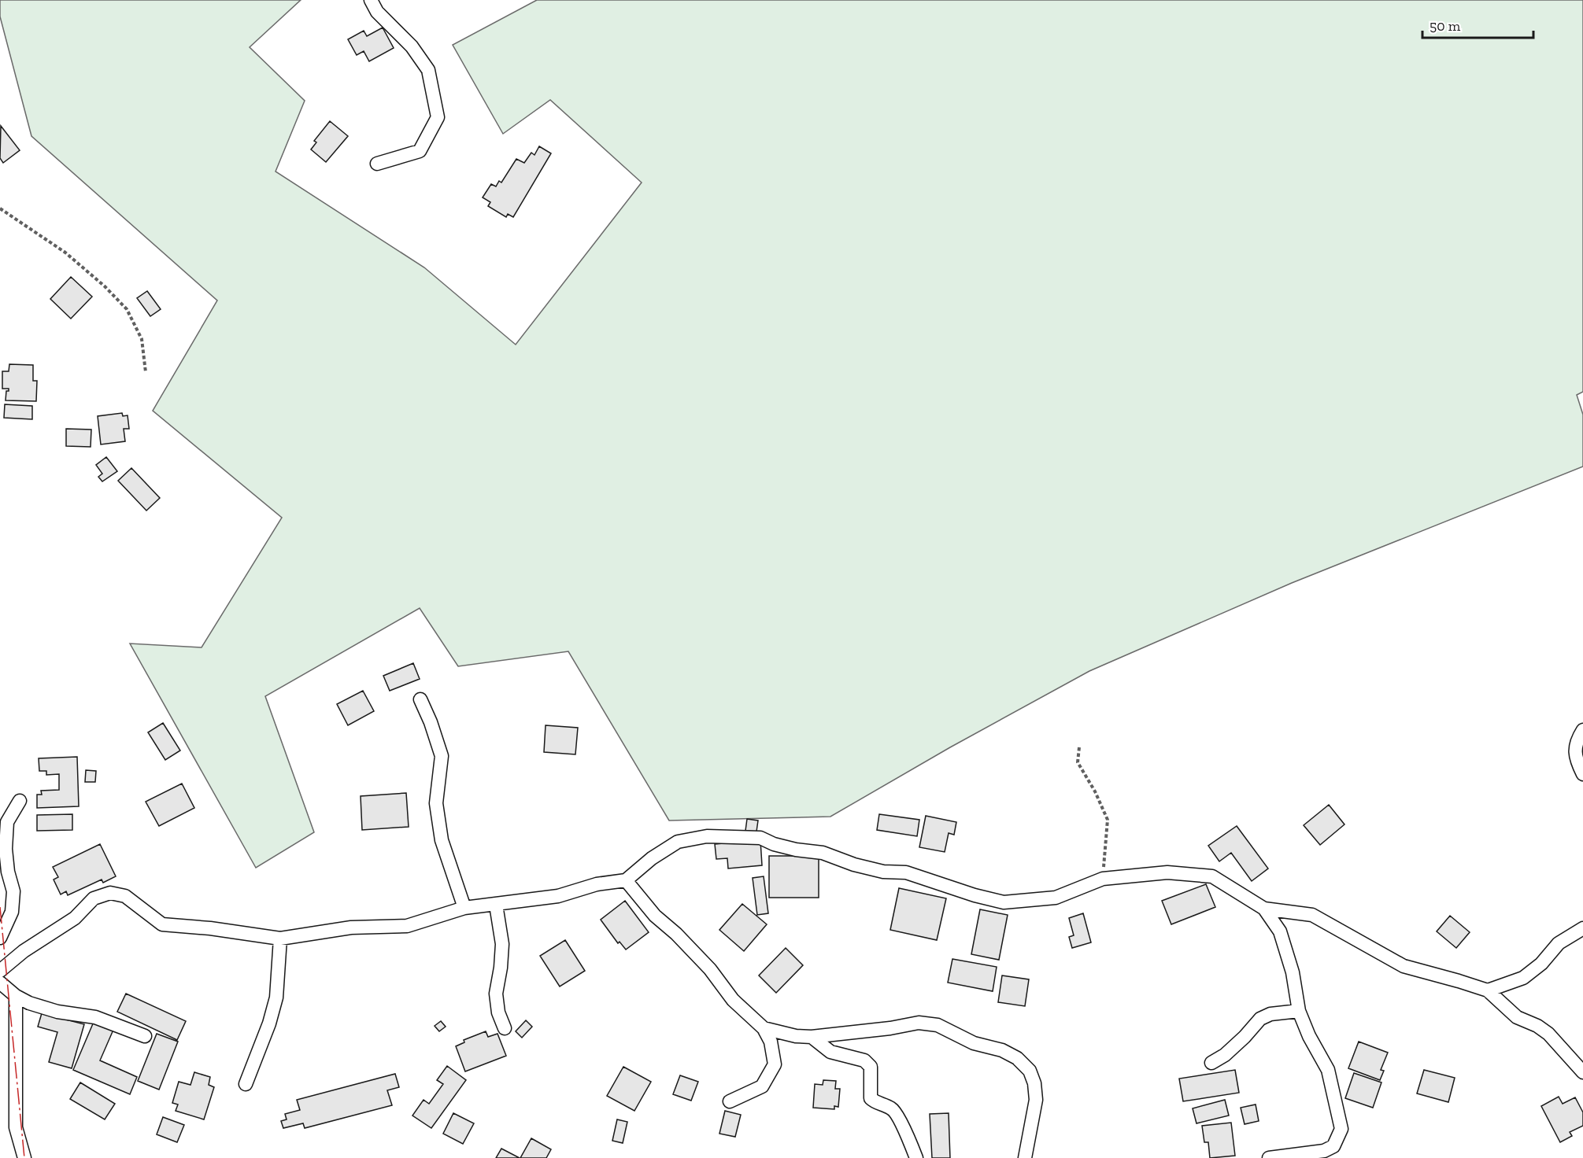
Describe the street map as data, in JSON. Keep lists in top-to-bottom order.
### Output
{
  "scale_bar": "50 m"
}
